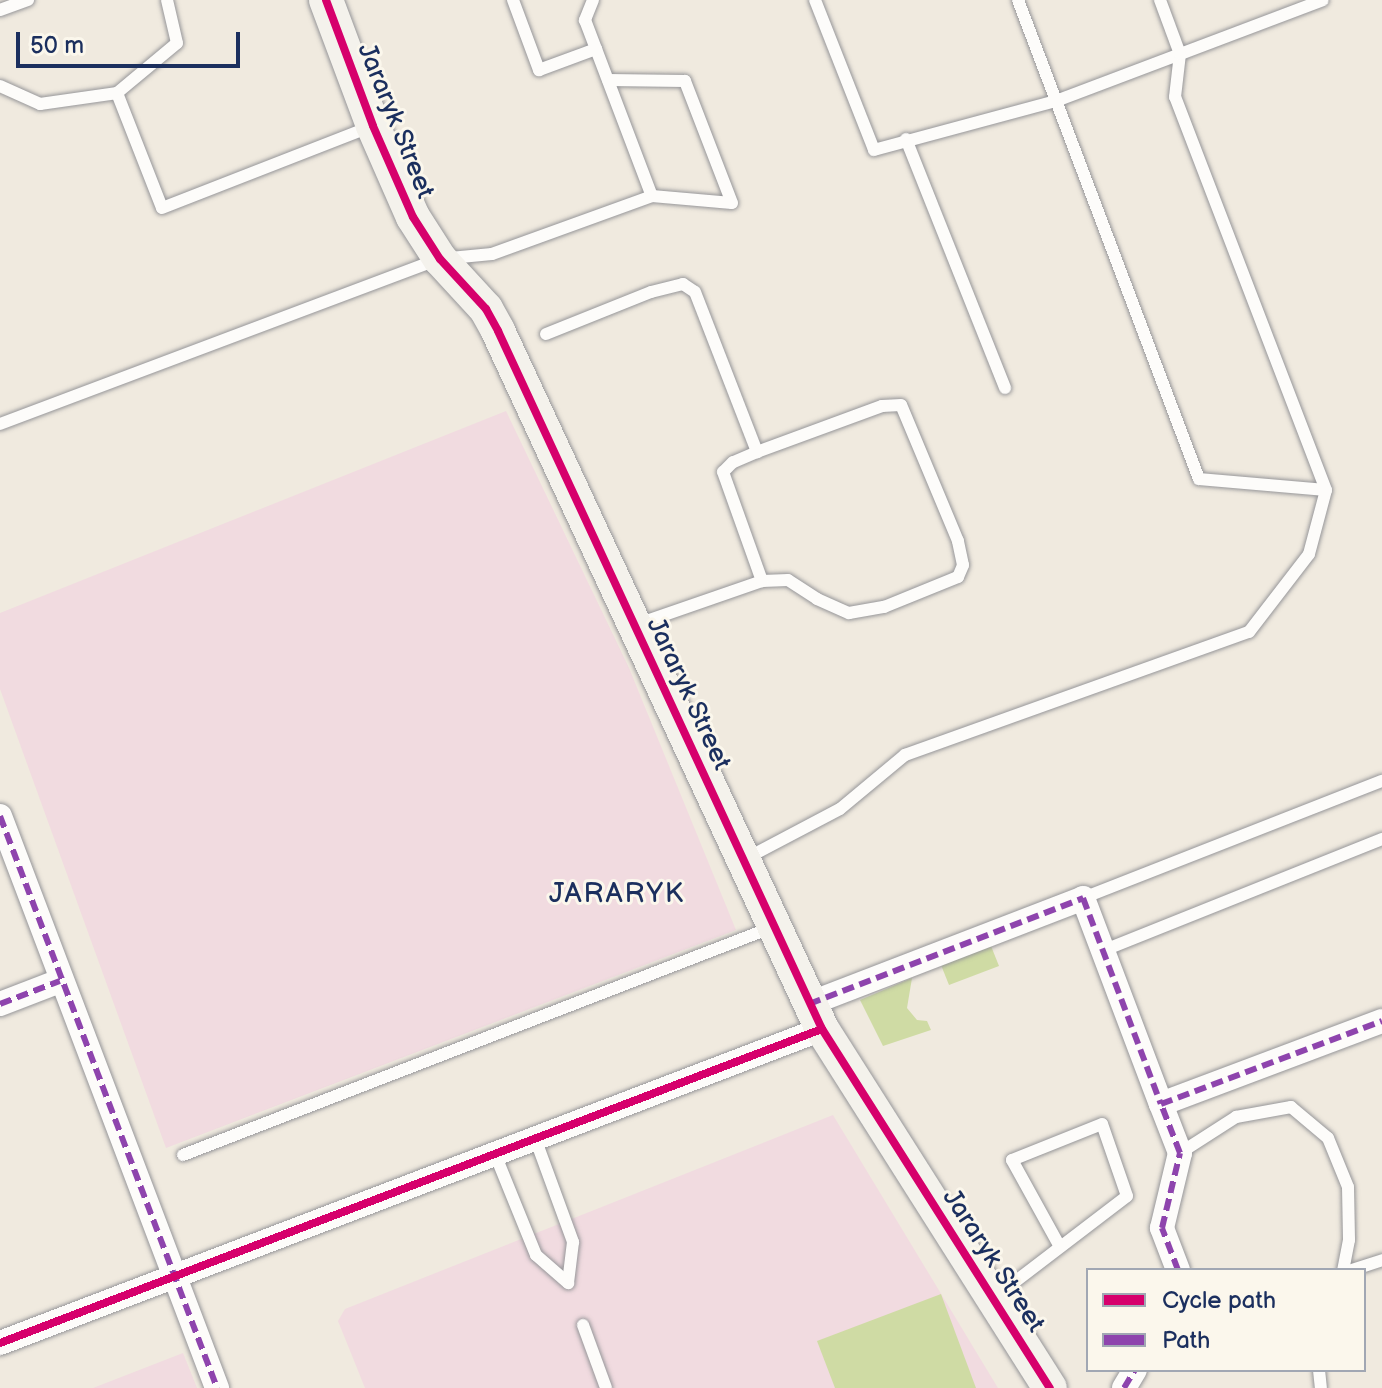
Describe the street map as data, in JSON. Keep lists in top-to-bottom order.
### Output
{
  "streets": {
    "street": ["Jararyk Street"]
  },
  "districts": ["JARARYK"],
  "legend": ["Cycle path", "Path"],
  "scale_bar": "50 m"
}
